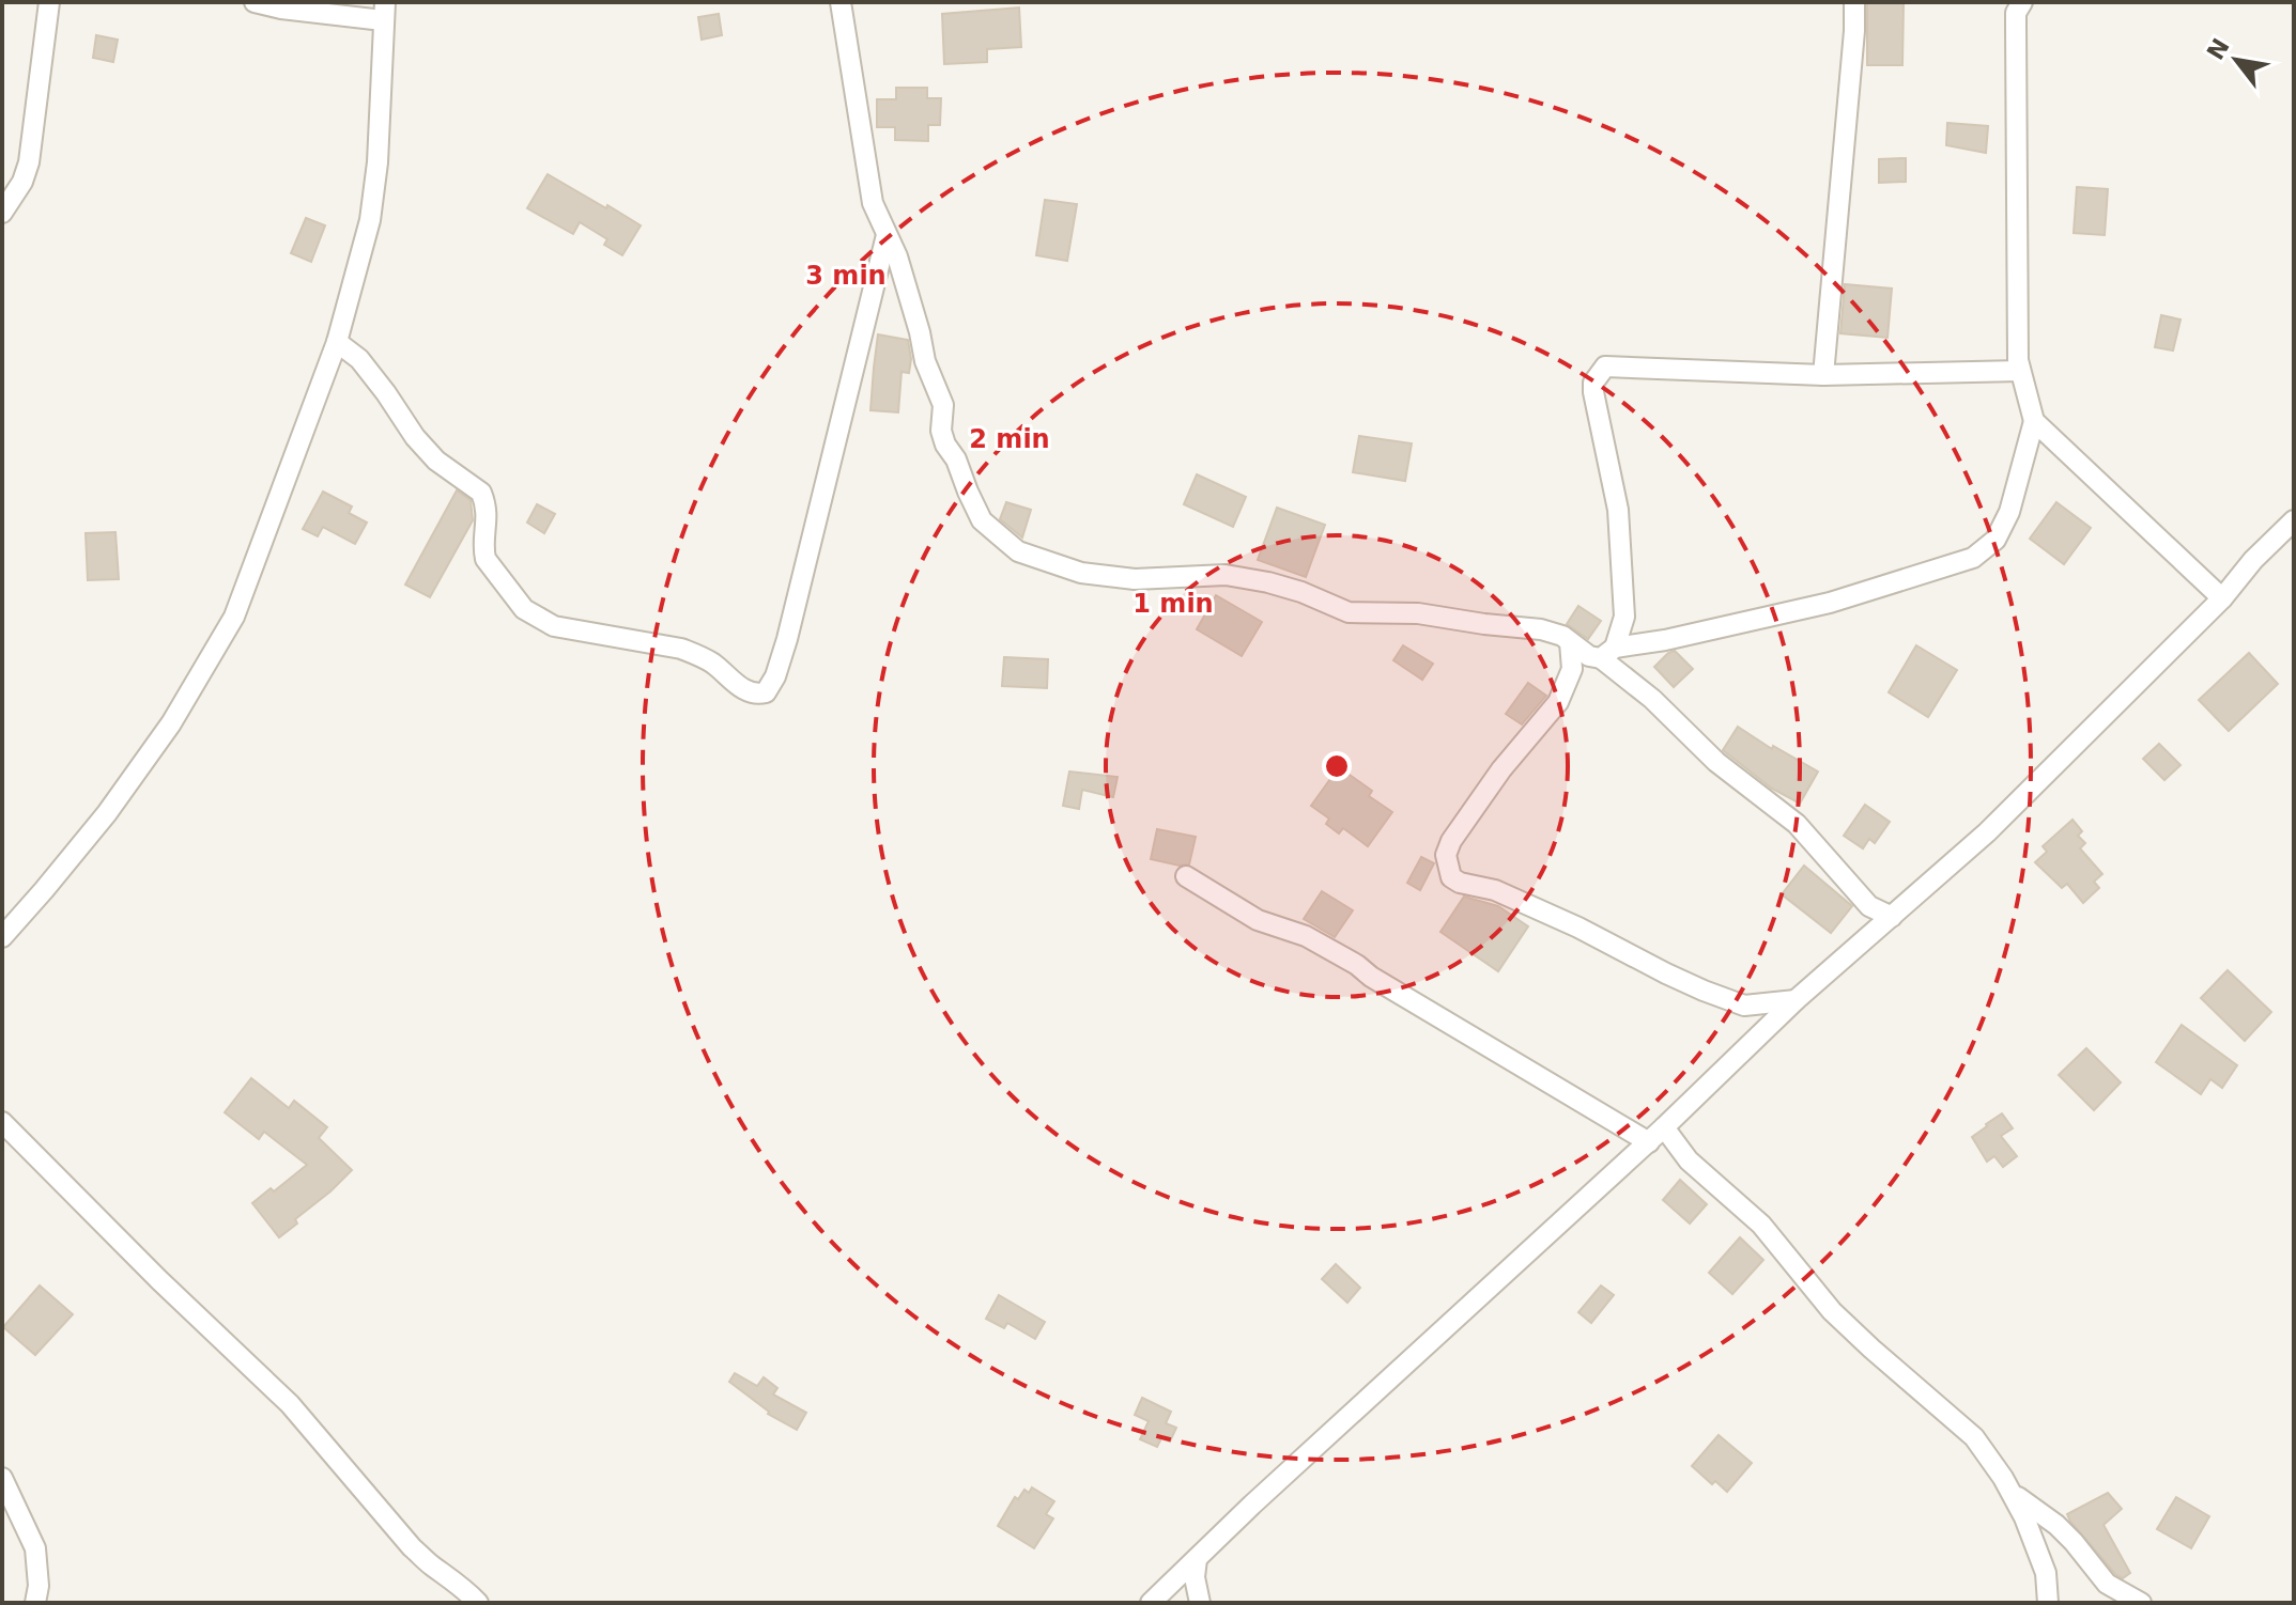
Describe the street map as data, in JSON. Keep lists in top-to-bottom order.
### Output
{
  "north": "top left",
  "rings": ["3 min", "2 min", "1 min"]
}
